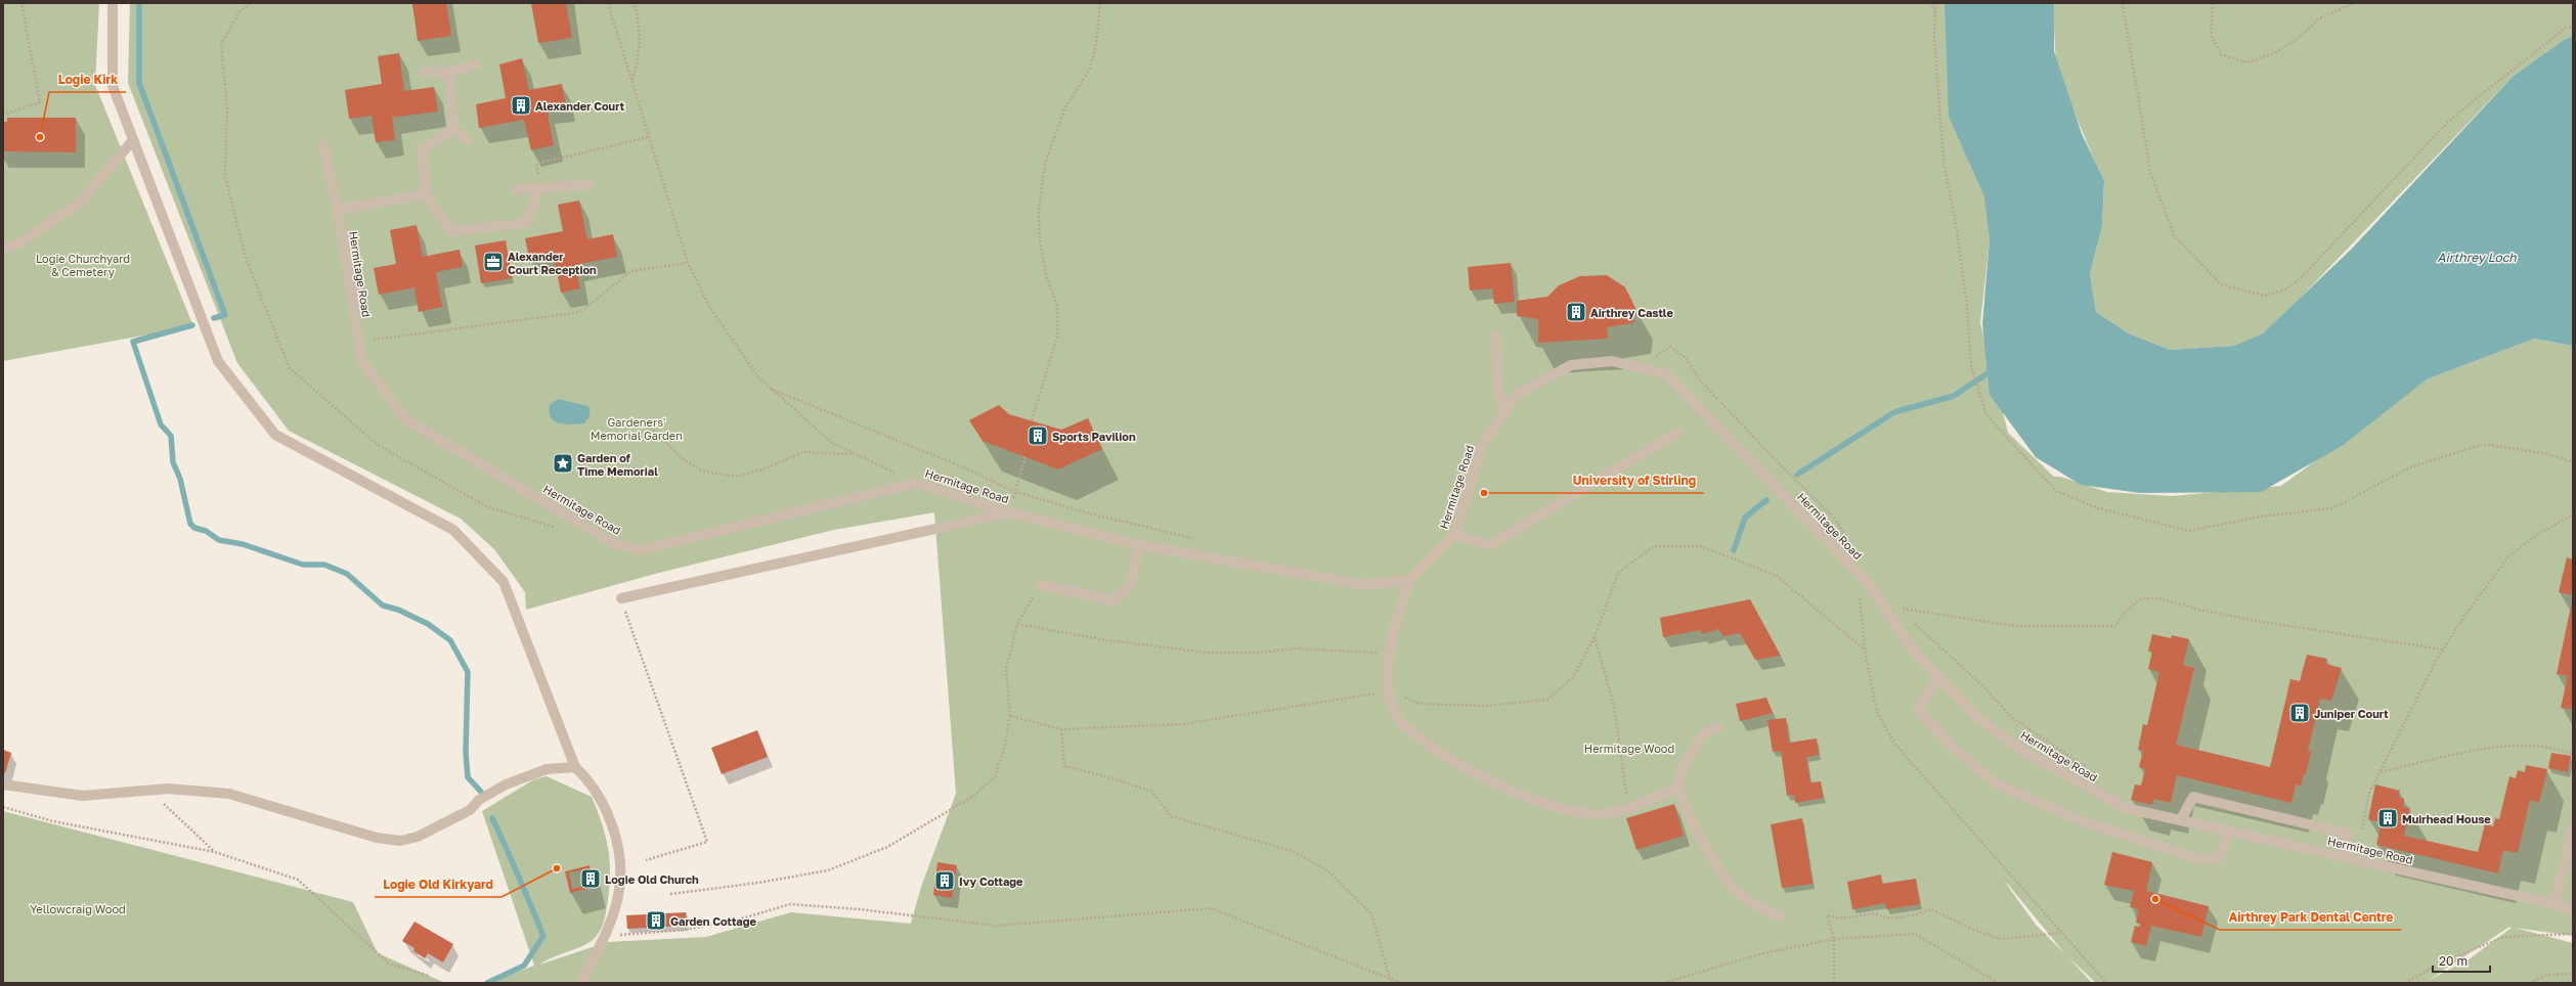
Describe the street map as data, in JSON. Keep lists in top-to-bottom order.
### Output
{
  "streets": {
    "street": ["Hermitage Road"]
  },
  "water": ["Airthrey Loch"],
  "parks": [
    "Logie Churchyard & Cemetery",
    "Gardeners' Memorial Garden",
    "Hermitage Wood",
    "Yellowcraig Wood"
  ],
  "places": {
    "building": [
      "Alexander Court",
      "Airthrey Castle",
      "Sports Pavilion",
      "Juniper Court",
      "Muirhead House",
      "Logie Old Church",
      "Ivy Cottage",
      "Garden Cottage"
    ],
    "other": [
      "Logie Kirk",
      "University of Stirling",
      "Logie Old Kirkyard",
      "Airthrey Park Dental Centre"
    ],
    "office": ["Alexander Court Reception"],
    "place": ["Garden of Time Memorial"]
  },
  "scale_bar": "20 m"
}
